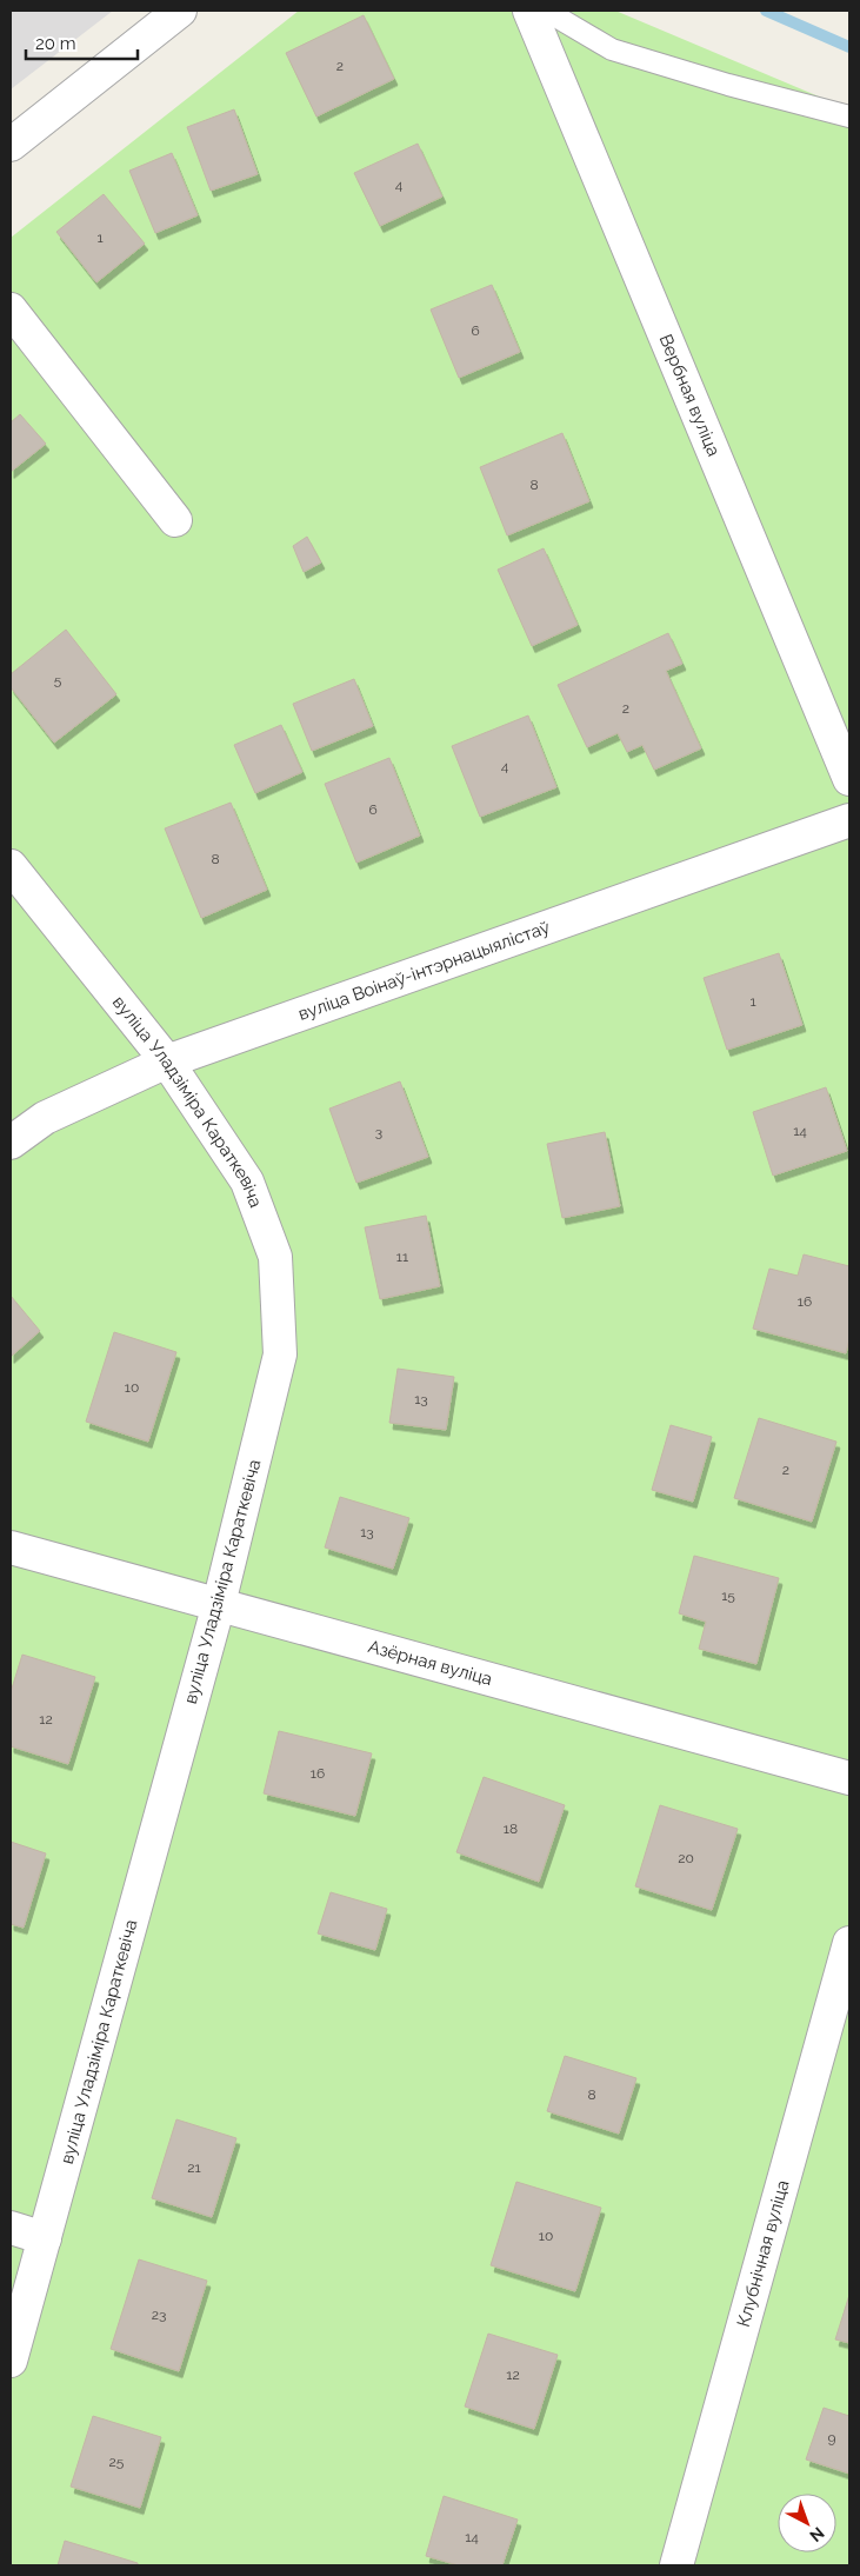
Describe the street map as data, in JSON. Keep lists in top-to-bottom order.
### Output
{
  "streets": {
    "street": [
      "Вербная вуліца",
      "вуліца Воінаў-інтэрнацыялістаў",
      "вуліца Уладзіміра Караткевіча",
      "Азёрная вуліца",
      "Клубнічная вуліца"
    ]
  },
  "crossings": [
    ["вуліца Воінаў-інтэрнацыялістаў", "вуліца Уладзіміра Караткевіча"],
    ["вуліца Уладзіміра Караткевіча", "Азёрная вуліца"]
  ],
  "house_numbers": [
    "2",
    "4",
    "1",
    "6",
    "8",
    "5",
    "2",
    "4",
    "6",
    "8",
    "1",
    "14",
    "3",
    "11",
    "16",
    "10",
    "13",
    "2",
    "13",
    "15",
    "12",
    "16",
    "18",
    "20",
    "8",
    "21",
    "10",
    "23",
    "12",
    "9",
    "25",
    "14"
  ],
  "scale_bar": "20 m",
  "north": "bottom right"
}
